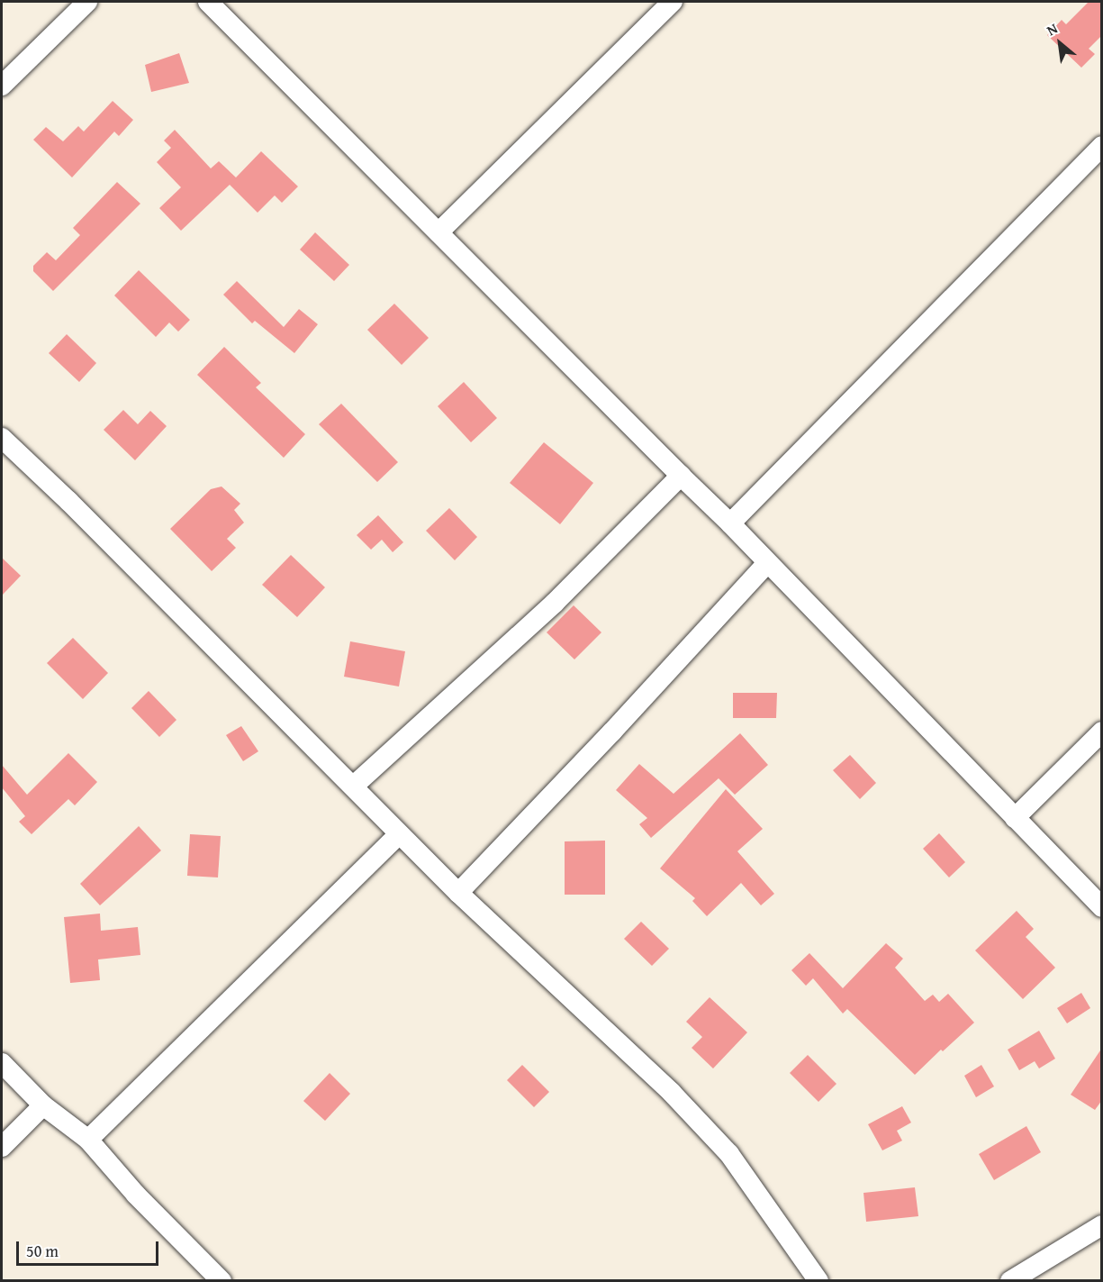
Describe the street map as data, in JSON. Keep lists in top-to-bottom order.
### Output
{
  "scale_bar": "50 m",
  "north": "top left"
}
